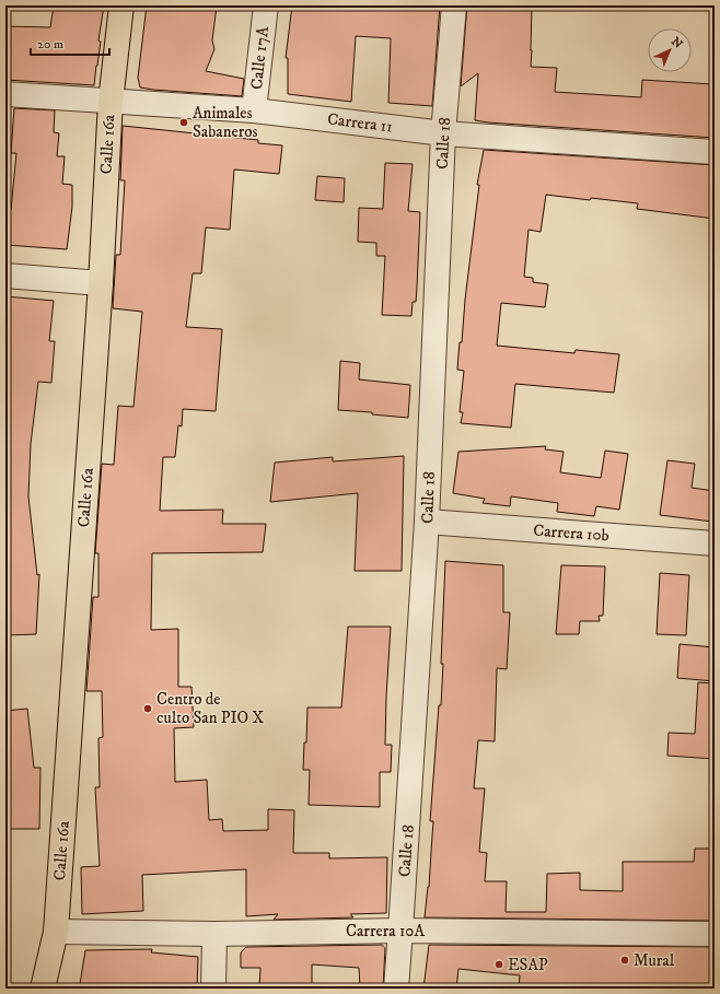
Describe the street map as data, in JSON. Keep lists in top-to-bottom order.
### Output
{
  "streets": {
    "main road": ["Calle 16a"],
    "street": [
      "Calle 17A",
      "Carrera 11",
      "Calle 18",
      "Carrera 10b",
      "Carrera 10A"
    ]
  },
  "crossings": [
    ["Calle 17A", "Carrera 11"],
    ["Carrera 11", "Calle 18"],
    ["Carrera 11", "Calle 16a"],
    ["Calle 18", "Carrera 10b"],
    ["Calle 18", "Carrera 10A"],
    ["Calle 16a", "Carrera 10A"]
  ],
  "places": [
    "Animales Sabaneros",
    "Centro de culto San PIO X",
    "Mural",
    "ESAP"
  ],
  "scale_bar": "20 m",
  "north": "top right"
}
